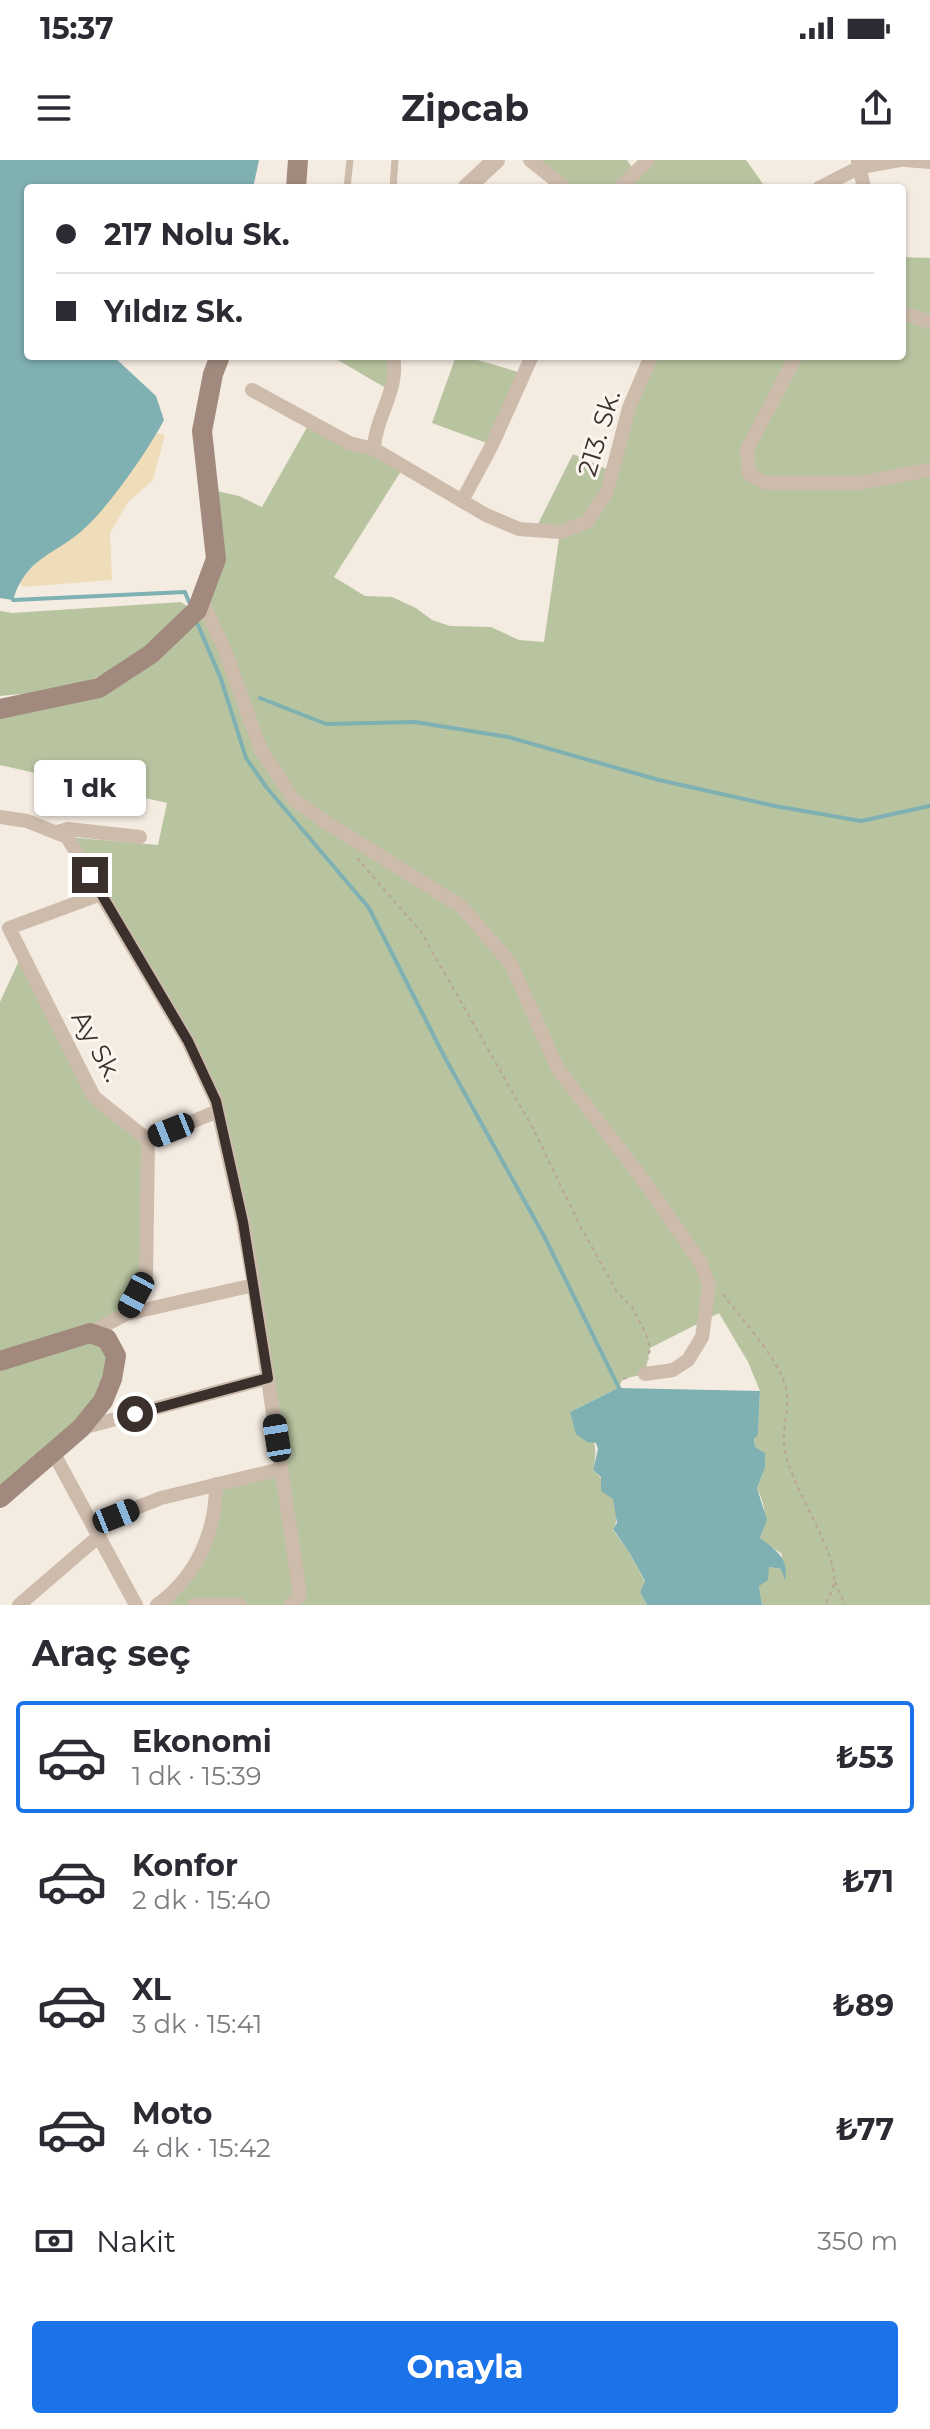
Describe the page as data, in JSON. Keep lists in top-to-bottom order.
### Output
{
  "streets": {
    "street": ["213. Sk.", "Ay Sk."]
  },
  "page": {
    "status": "15:37",
    "header": "Zipcab",
    "banner": ["217 Nolu Sk.", "Yıldız Sk."],
    "bubble": "1 dk",
    "heading": "Araç seç",
    "list": [
      {
        "name": "Ekonomi",
        "note": "1 dk · 15:39",
        "value": "₺53"
      },
      {
        "name": "Konfor",
        "note": "2 dk · 15:40",
        "value": "₺71"
      },
      {
        "name": "XL",
        "note": "3 dk · 15:41",
        "value": "₺89"
      },
      {
        "name": "Moto",
        "note": "4 dk · 15:42",
        "value": "₺77"
      }
    ],
    "pay": ["Nakit", "350 m"],
    "buttons": "Onayla"
  }
}
